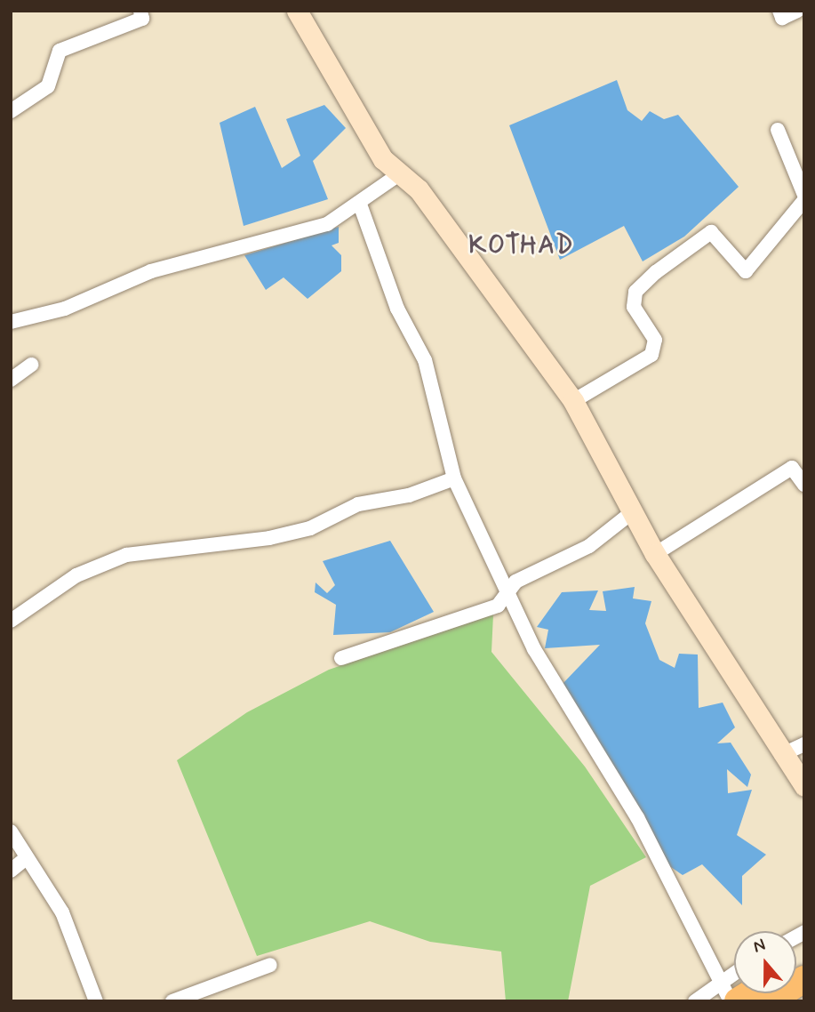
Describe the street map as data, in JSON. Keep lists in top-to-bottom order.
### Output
{
  "districts": ["KOTHAD"],
  "north": "top"
}
